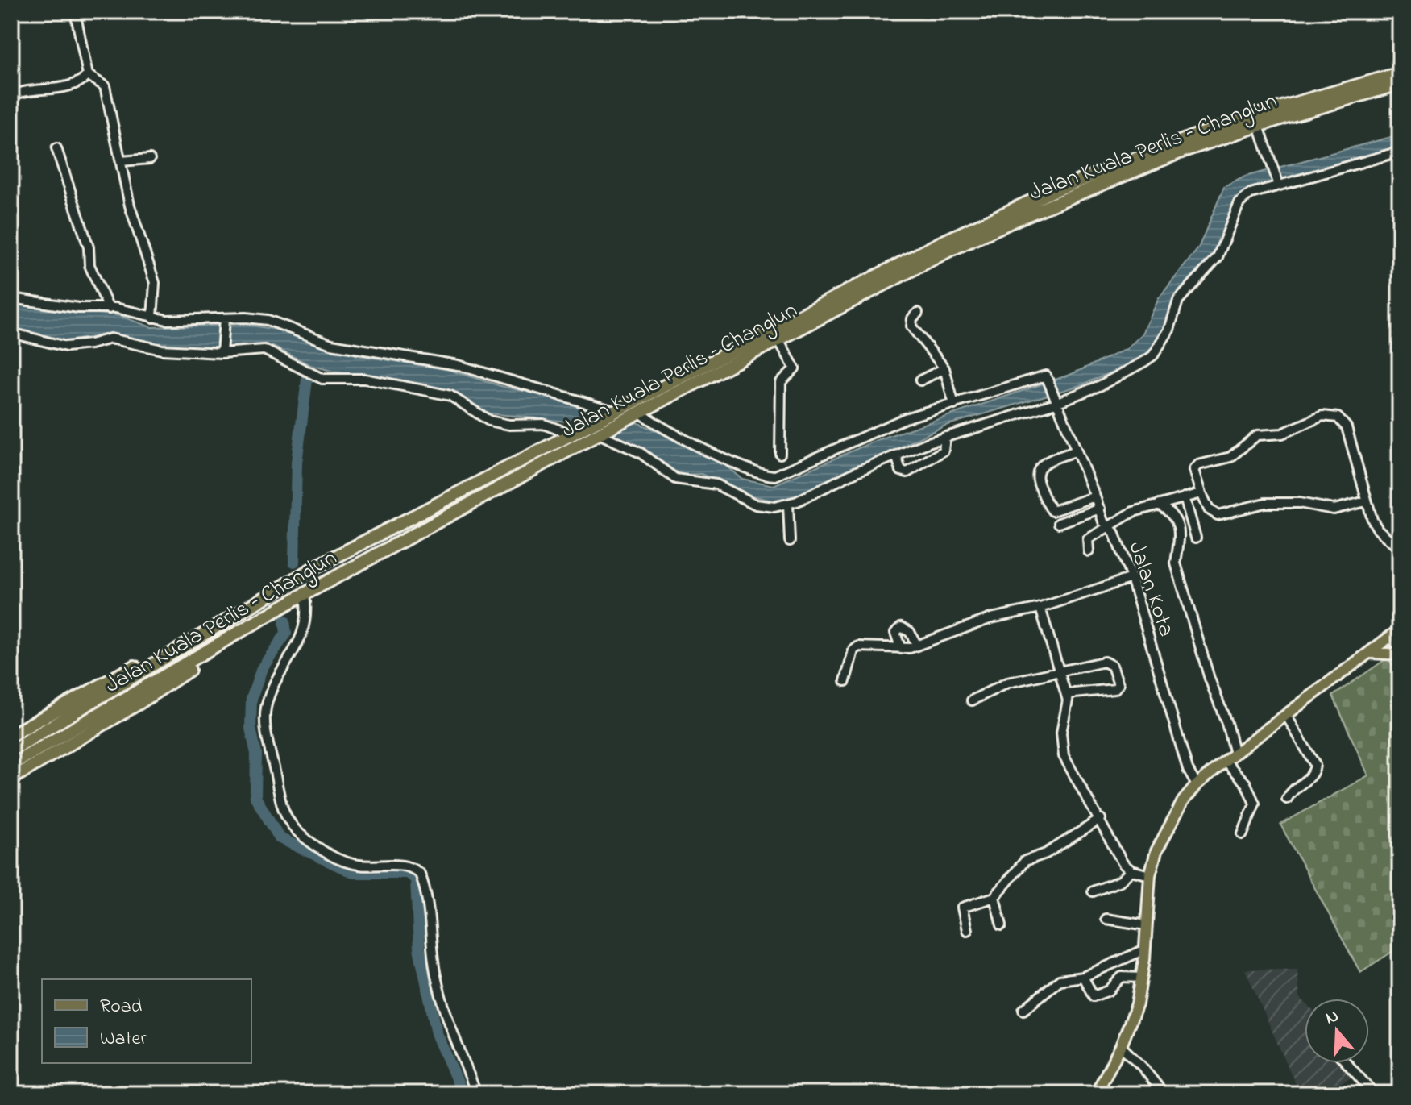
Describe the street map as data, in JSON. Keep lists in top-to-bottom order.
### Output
{
  "streets": {
    "highway": ["Jalan Kuala Perlis – Changlun"],
    "street": ["Jalan Kota"]
  },
  "legend": ["Road", "Water"],
  "north": "top"
}
